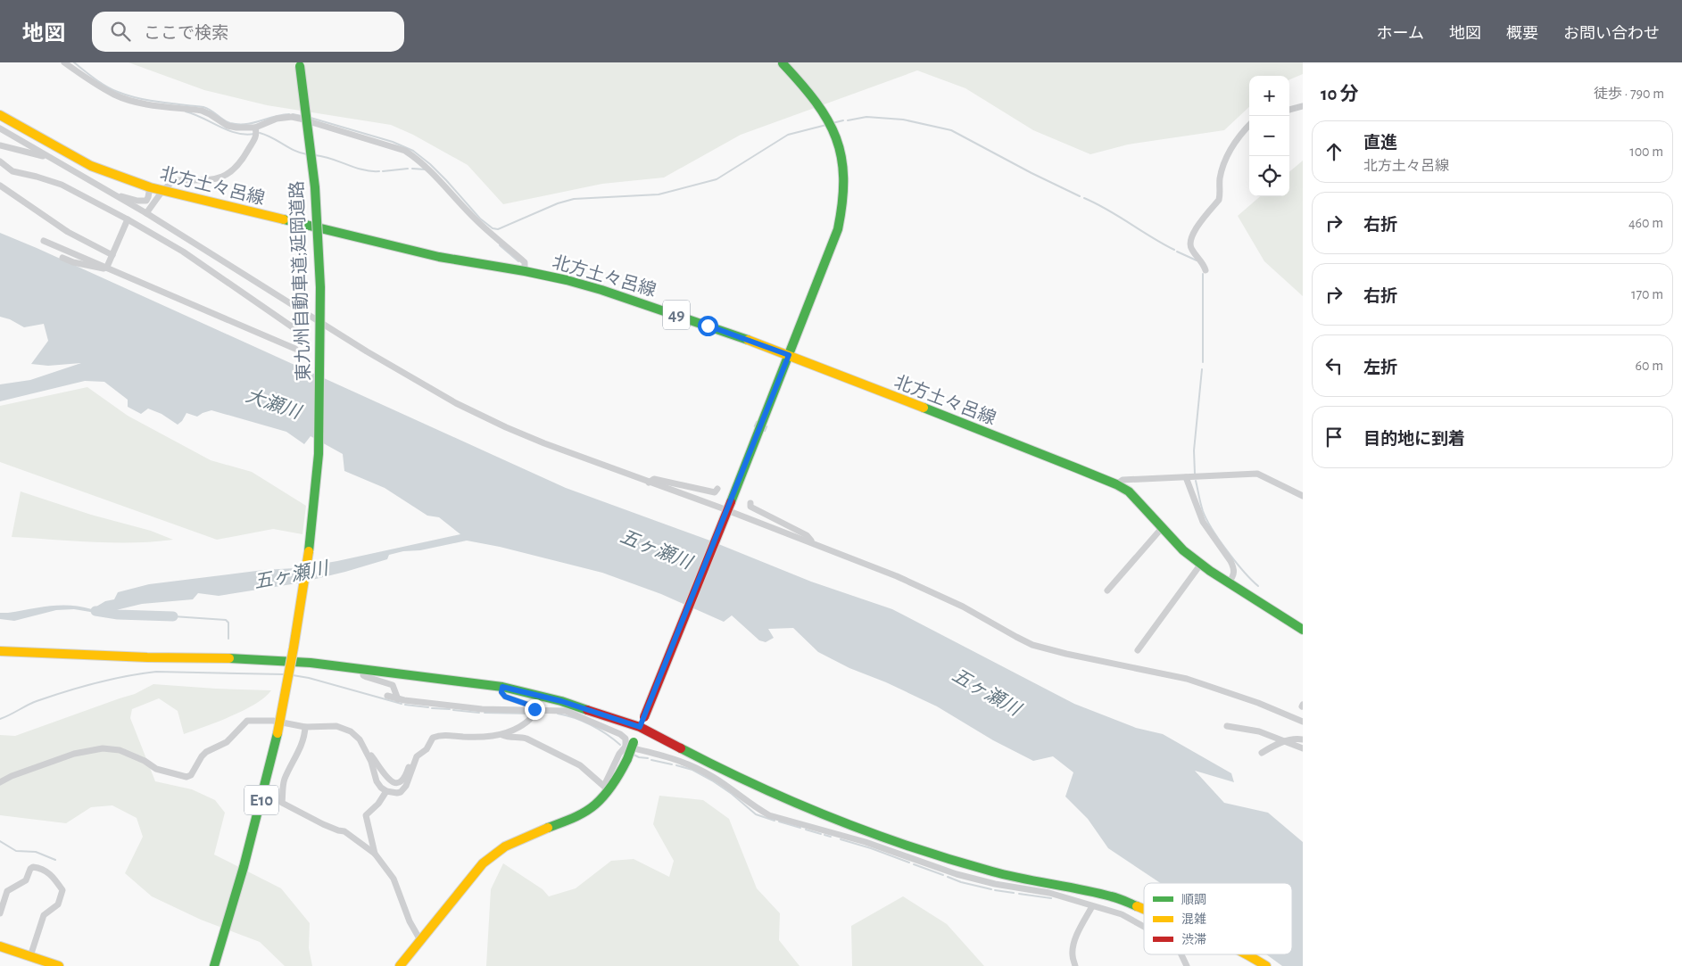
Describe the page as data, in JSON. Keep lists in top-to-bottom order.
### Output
{
  "streets": {
    "main road": [
      "北方土々呂線",
      "東九州自動車道;延岡道路",
      "49",
      "E10"
    ]
  },
  "water": ["大瀬川", "五ヶ瀬川"],
  "legend": ["順調", "混雑", "渋滞"],
  "page": {
    "header": "地図",
    "search": "ここで検索",
    "nav": [
      "ホーム",
      "地図",
      "概要",
      "お問い合わせ"
    ],
    "heading": ["10 分", "徒歩 · 790 m"],
    "map_buttons": ["+", "−"],
    "list": [
      ["直進", "北方土々呂線", "100 m"],
      ["右折", "460 m"],
      ["右折", "170 m"],
      ["左折", "60 m"],
      "目的地に到着"
    ]
  }
}
